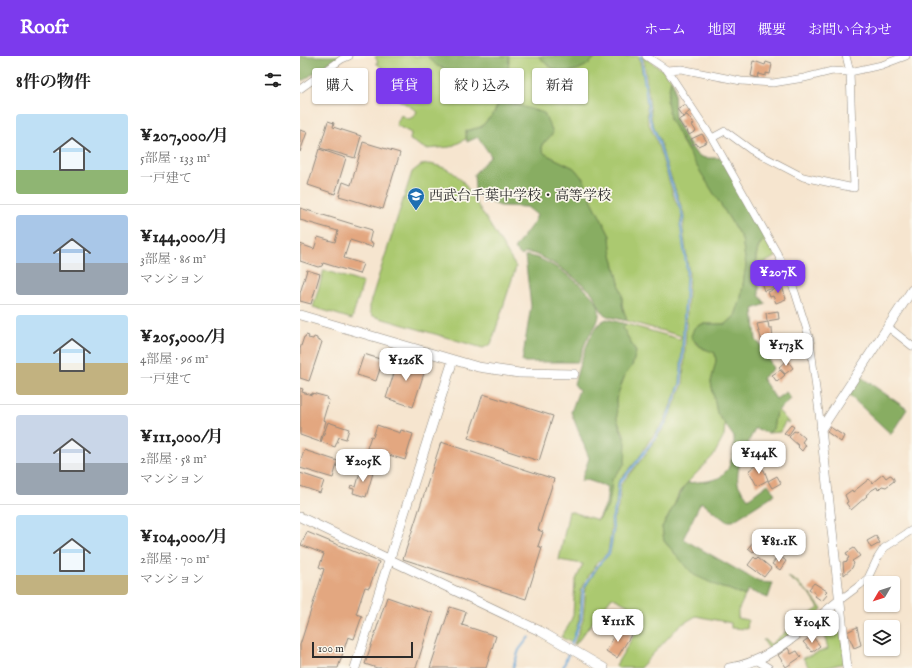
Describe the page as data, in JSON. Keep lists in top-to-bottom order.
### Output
{
  "places": {
    "school or university": ["西武台千葉中学校・高等学校"]
  },
  "scale_bar": "100 m",
  "north": "bottom left",
  "page": {
    "header": "Roofr",
    "nav": [
      "ホーム",
      "地図",
      "概要",
      "お問い合わせ"
    ],
    "heading": "8件の物件",
    "chip": [
      "購入",
      "賃貸",
      "絞り込み",
      "新着"
    ],
    "list": [
      {
        "name": "¥207,000/月",
        "note": "5部屋 · 133 m² · 一戸建て"
      },
      {
        "name": "¥144,000/月",
        "note": "3部屋 · 86 m² · マンション"
      },
      {
        "name": "¥205,000/月",
        "note": "4部屋 · 96 m² · 一戸建て"
      },
      {
        "name": "¥111,000/月",
        "note": "2部屋 · 58 m² · マンション"
      },
      {
        "name": "¥104,000/月",
        "note": "2部屋 · 70 m² · マンション"
      }
    ],
    "price": [
      "¥207K",
      "¥173K",
      "¥126K",
      "¥144K",
      "¥205K",
      "¥81.1K",
      "¥111K",
      "¥104K"
    ],
    "scale": "100 m"
  }
}
